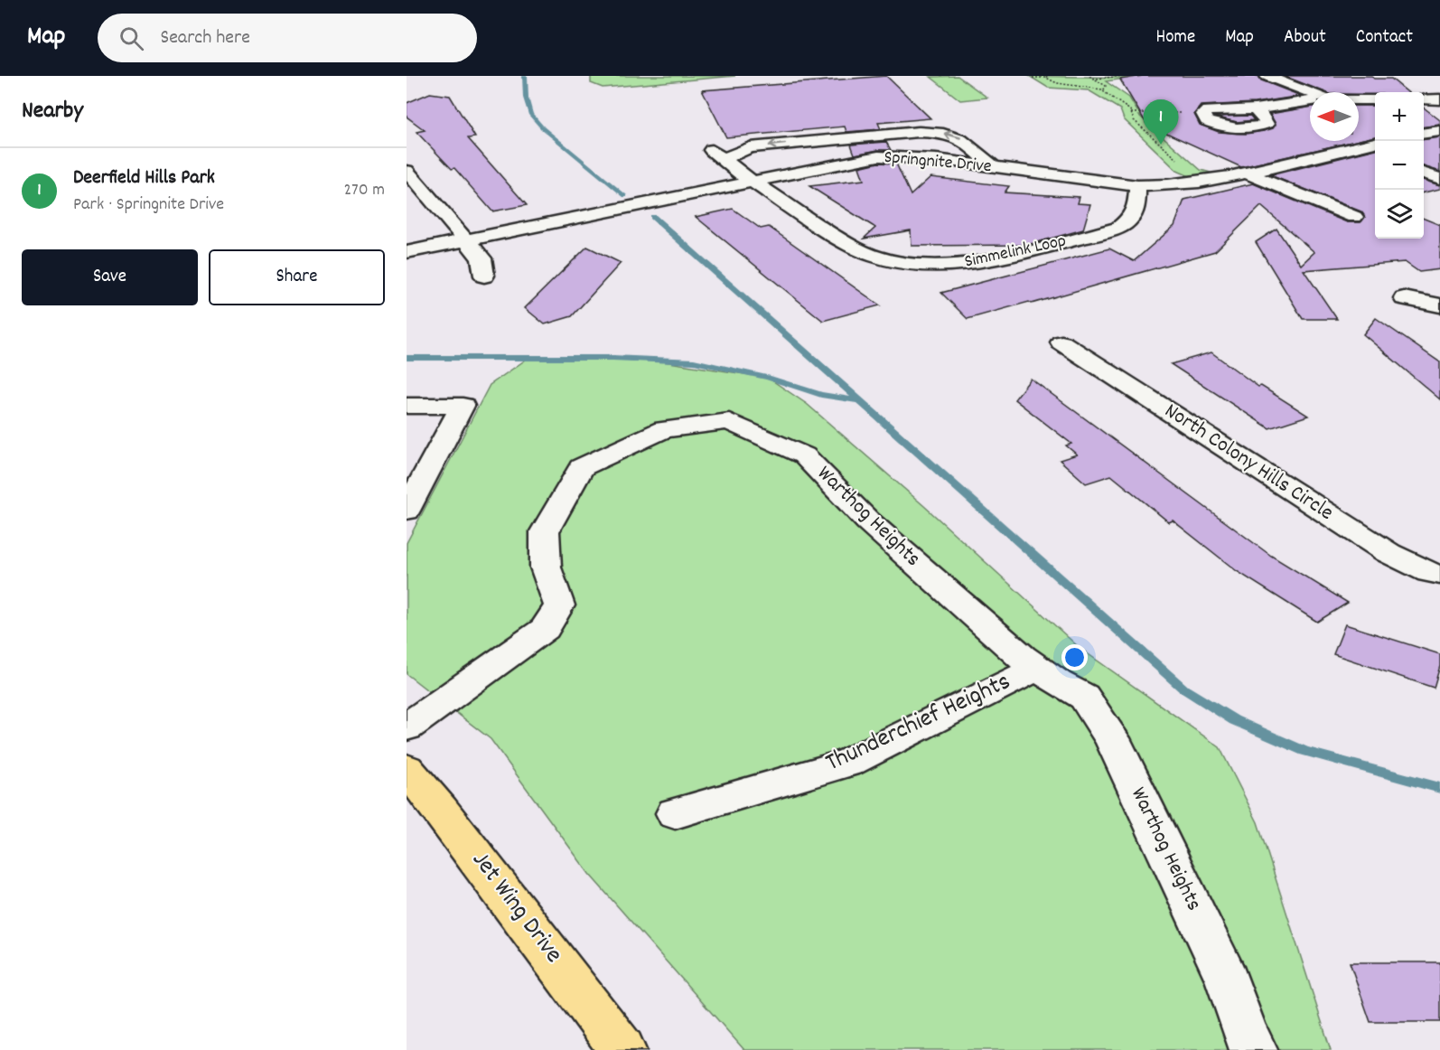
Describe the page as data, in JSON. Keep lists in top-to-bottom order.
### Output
{
  "streets": {
    "main road": ["Jet Wing Drive"],
    "street": [
      "Springnite Drive",
      "Simmelink Loop",
      "North Colony Hills Circle",
      "Warthog Heights",
      "Thunderchief Heights"
    ]
  },
  "crossings": [
    ["Springnite Drive", "Simmelink Loop"],
    ["Warthog Heights", "Thunderchief Heights"]
  ],
  "north": "left",
  "page": {
    "header": "Map",
    "search": "Search here",
    "nav": [
      "Home",
      "Map",
      "About",
      "Contact"
    ],
    "heading": "Nearby",
    "map_buttons": ["+", "−"],
    "pins": "1",
    "list": [
      {
        "mark": "1",
        "name": "Deerfield Hills Park",
        "note": "Park · Springnite Drive",
        "value": "270 m"
      }
    ],
    "buttons": ["Save", "Share"]
  }
}
